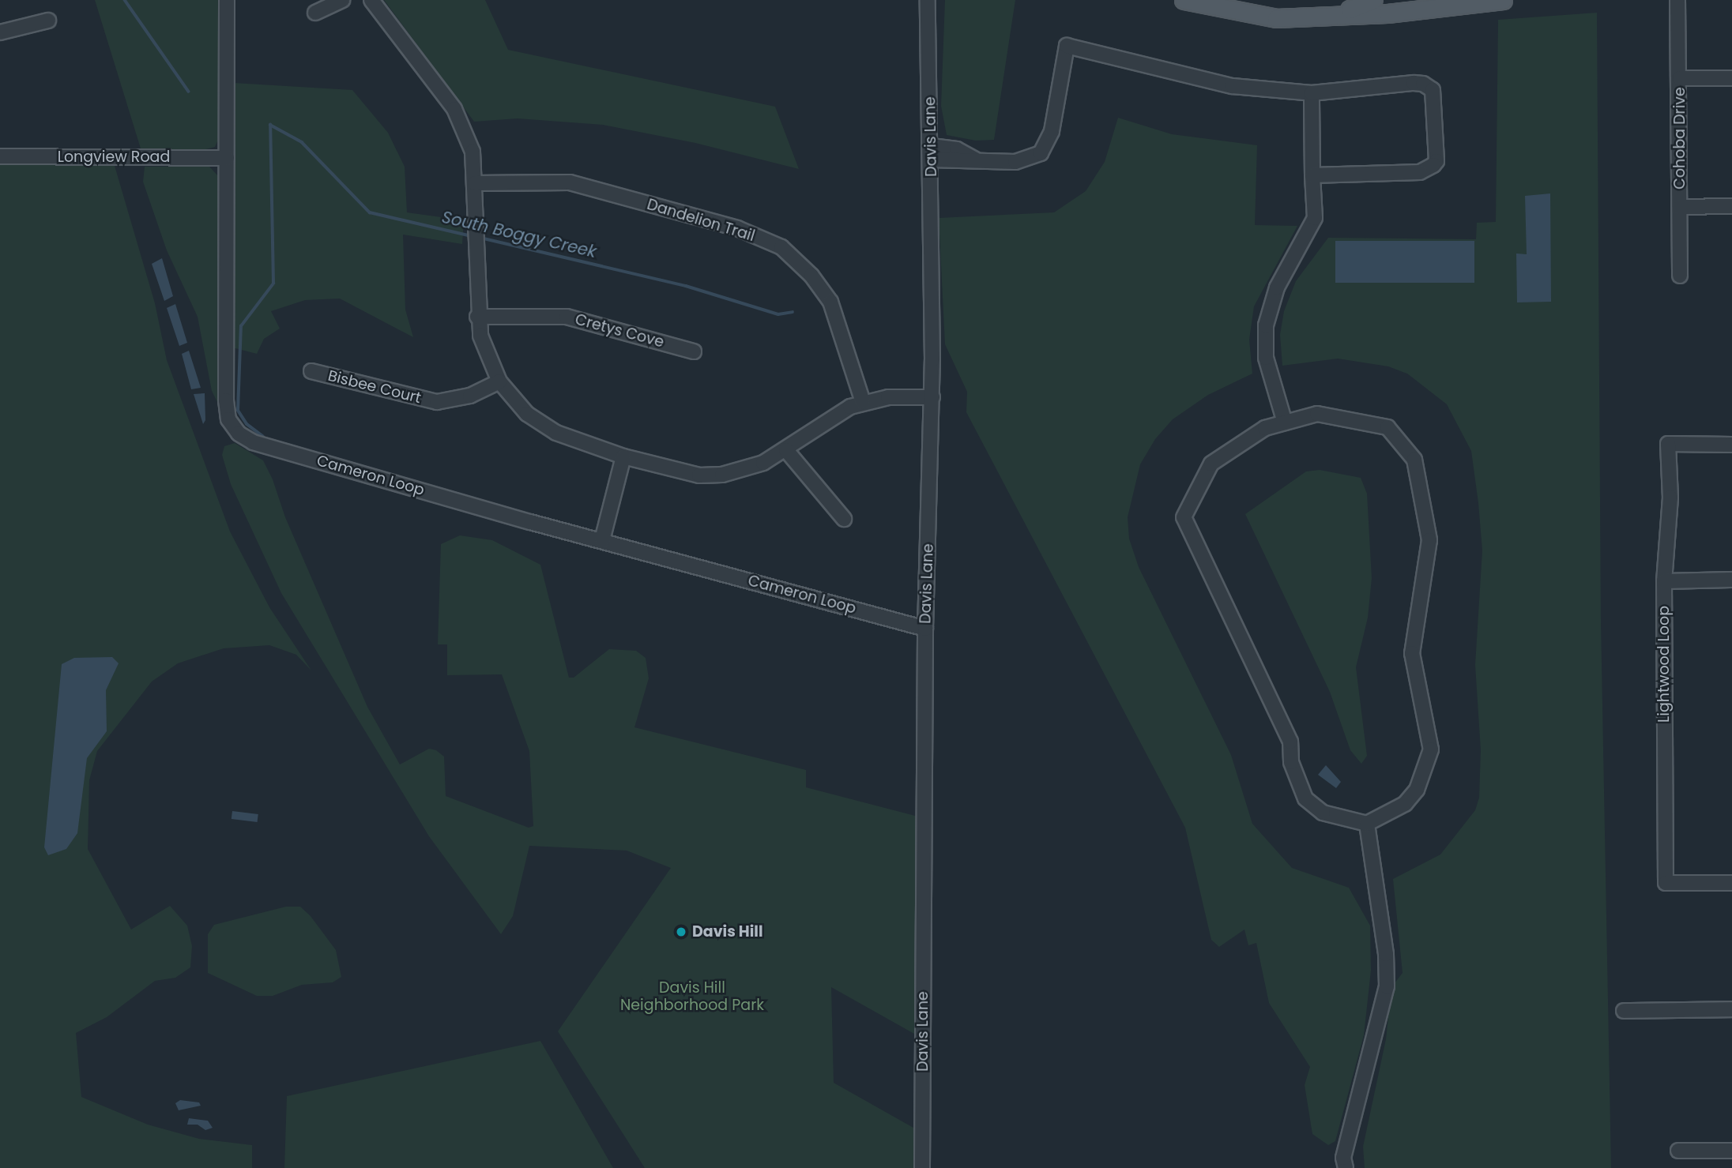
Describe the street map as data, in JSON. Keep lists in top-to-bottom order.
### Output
{
  "streets": {
    "street": [
      "Davis Lane",
      "Cohoba Drive",
      "Longview Road",
      "Dandelion Trail",
      "Cretys Cove",
      "Bisbee Court",
      "Cameron Loop",
      "Lightwood Loop"
    ]
  },
  "crossings": [
    ["Davis Lane", "Cameron Loop"],
    ["Longview Road", "Cameron Loop"]
  ],
  "water": ["South Boggy Creek"],
  "parks": ["Davis Hill Neighborhood Park"],
  "places": ["Davis Hill"]
}
